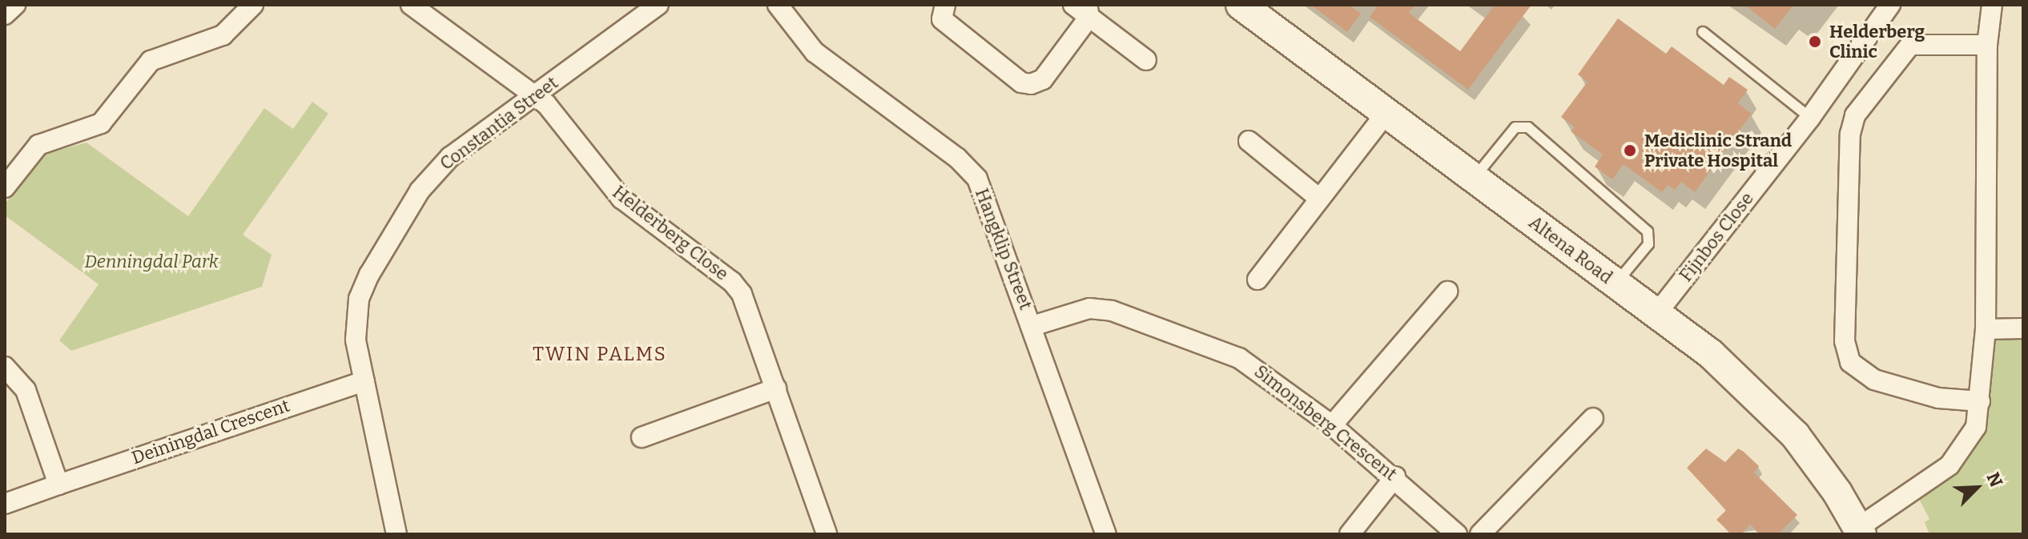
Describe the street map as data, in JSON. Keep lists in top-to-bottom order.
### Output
{
  "streets": {
    "street": [
      "Constantia Street",
      "Helderberg Close",
      "Fijnbos Close",
      "Hangklip Street",
      "Altena Road",
      "Simonsberg Crescent",
      "Deiningdal Crescent"
    ]
  },
  "crossings": [
    ["Constantia Street", "Helderberg Close"],
    ["Constantia Street", "Deiningdal Crescent"],
    ["Fijnbos Close", "Altena Road"],
    ["Hangklip Street", "Simonsberg Crescent"]
  ],
  "districts": ["TWIN PALMS"],
  "parks": ["Denningdal Park"],
  "places": ["Helderberg Clinic", "Mediclinic Strand Private Hospital"],
  "north": "top right"
}
